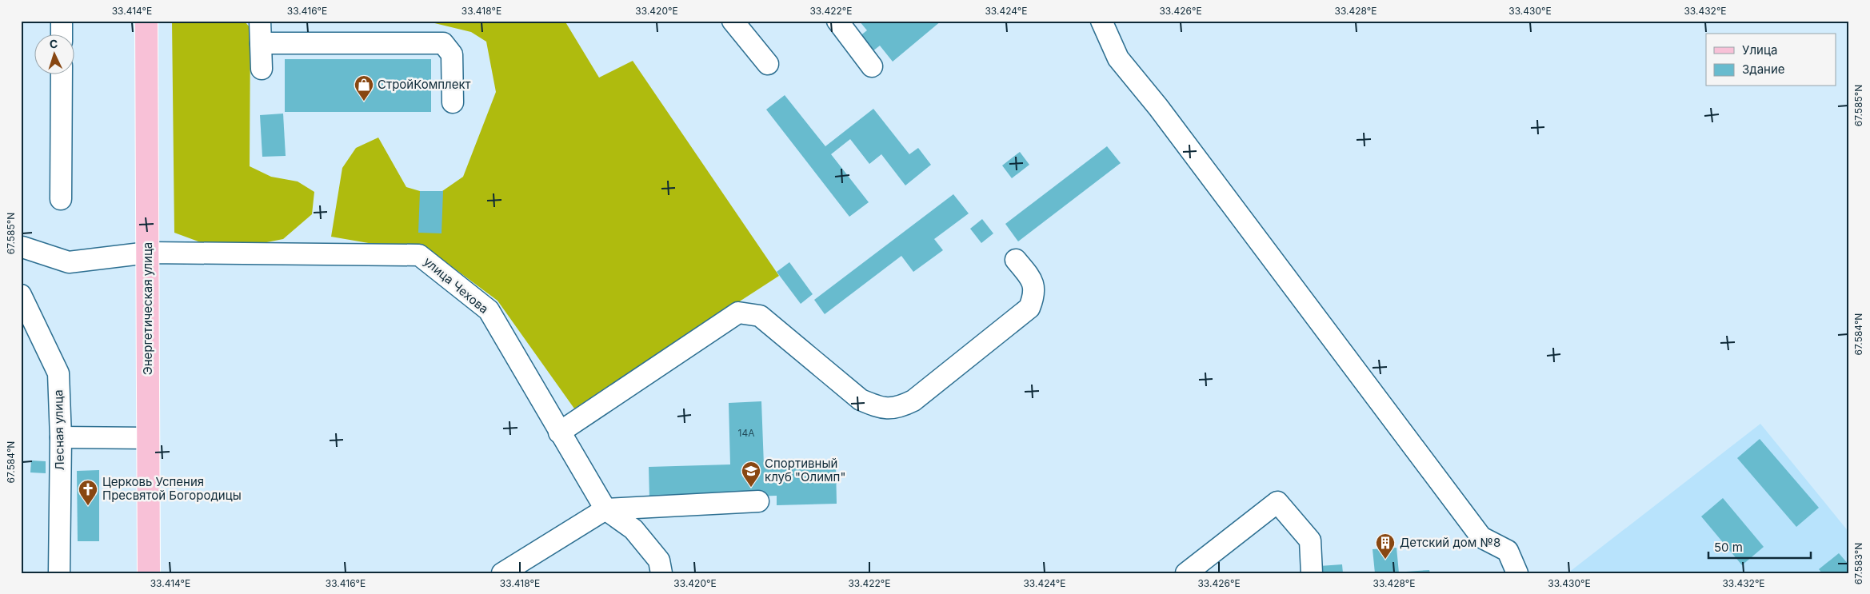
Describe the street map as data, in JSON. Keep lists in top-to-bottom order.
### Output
{
  "streets": {
    "main road": ["Энергетическая улица"],
    "street": ["улица Чехова", "Лесная улица"]
  },
  "crossings": [
    ["улица Чехова", "Энергетическая улица"]
  ],
  "places": {
    "shop": ["СтройКомплект"],
    "school or university": ["Спортивный клуб \"Олимп\""],
    "church": ["Церковь Успения Пресвятой Богородицы"],
    "building": ["Детский дом №8"]
  },
  "house_numbers": ["14А"],
  "legend": ["Улица", "Здание"],
  "scale_bar": "50 m",
  "north": "top",
  "coordinates": [
    "33.414°E",
    "33.416°E",
    "33.418°E",
    "33.420°E",
    "33.422°E",
    "33.424°E",
    "33.426°E",
    "33.428°E",
    "33.430°E",
    "33.432°E",
    "67.585°N",
    "67.584°N",
    "67.583°N"
  ]
}
